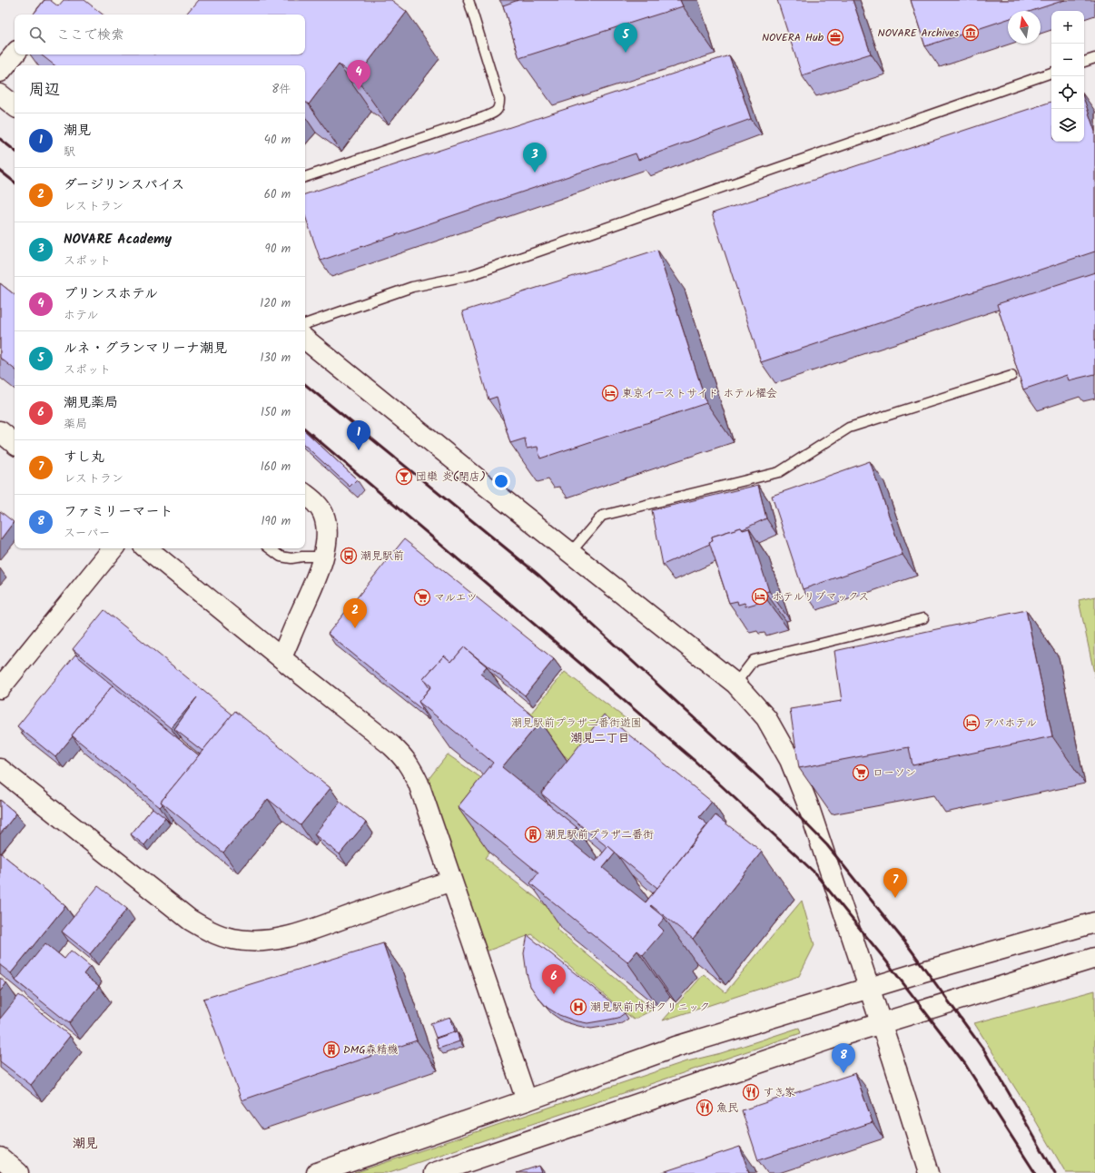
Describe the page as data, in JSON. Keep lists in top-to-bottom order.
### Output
{
  "districts": ["潮見二丁目", "潮見"],
  "parks": ["潮見駅前プラザ二番街遊園"],
  "places": {
    "museum": ["NOVARE Archives"],
    "office": ["NOVERA Hub"],
    "hotel": ["東京イーストサイド ホテル櫂会", "ホテルリブマックス", "アパホテル"],
    "bar": ["団欒 炎(閉店)"],
    "bus stop": ["潮見駅前"],
    "supermarket": ["マルエツ", "ローソン"],
    "building": ["潮見駅前プラザ二番街", "DMG森精機"],
    "hospital": ["潮見駅前内科クリニック"],
    "restaurant": ["すき家", "魚民"]
  },
  "north": "top",
  "page": {
    "map_buttons": ["+", "−"],
    "search": "ここで検索",
    "pins": [
      "5",
      "4",
      "3",
      "1",
      "2",
      "7",
      "6",
      "8"
    ],
    "heading": ["周辺", "8件"],
    "list": [
      {
        "mark": "1",
        "name": "潮見",
        "note": "駅",
        "value": "40 m"
      },
      {
        "mark": "2",
        "name": "ダージリンスパイス",
        "note": "レストラン",
        "value": "60 m"
      },
      {
        "mark": "3",
        "name": "NOVARE Academy",
        "note": "スポット",
        "value": "90 m"
      },
      {
        "mark": "4",
        "name": "プリンスホテル",
        "note": "ホテル",
        "value": "120 m"
      },
      {
        "mark": "5",
        "name": "ルネ・グランマリーナ潮見",
        "note": "スポット",
        "value": "130 m"
      },
      {
        "mark": "6",
        "name": "潮見薬局",
        "note": "薬局",
        "value": "150 m"
      },
      {
        "mark": "7",
        "name": "すし丸",
        "note": "レストラン",
        "value": "160 m"
      },
      {
        "mark": "8",
        "name": "ファミリーマート",
        "note": "スーパー",
        "value": "190 m"
      }
    ]
  }
}
